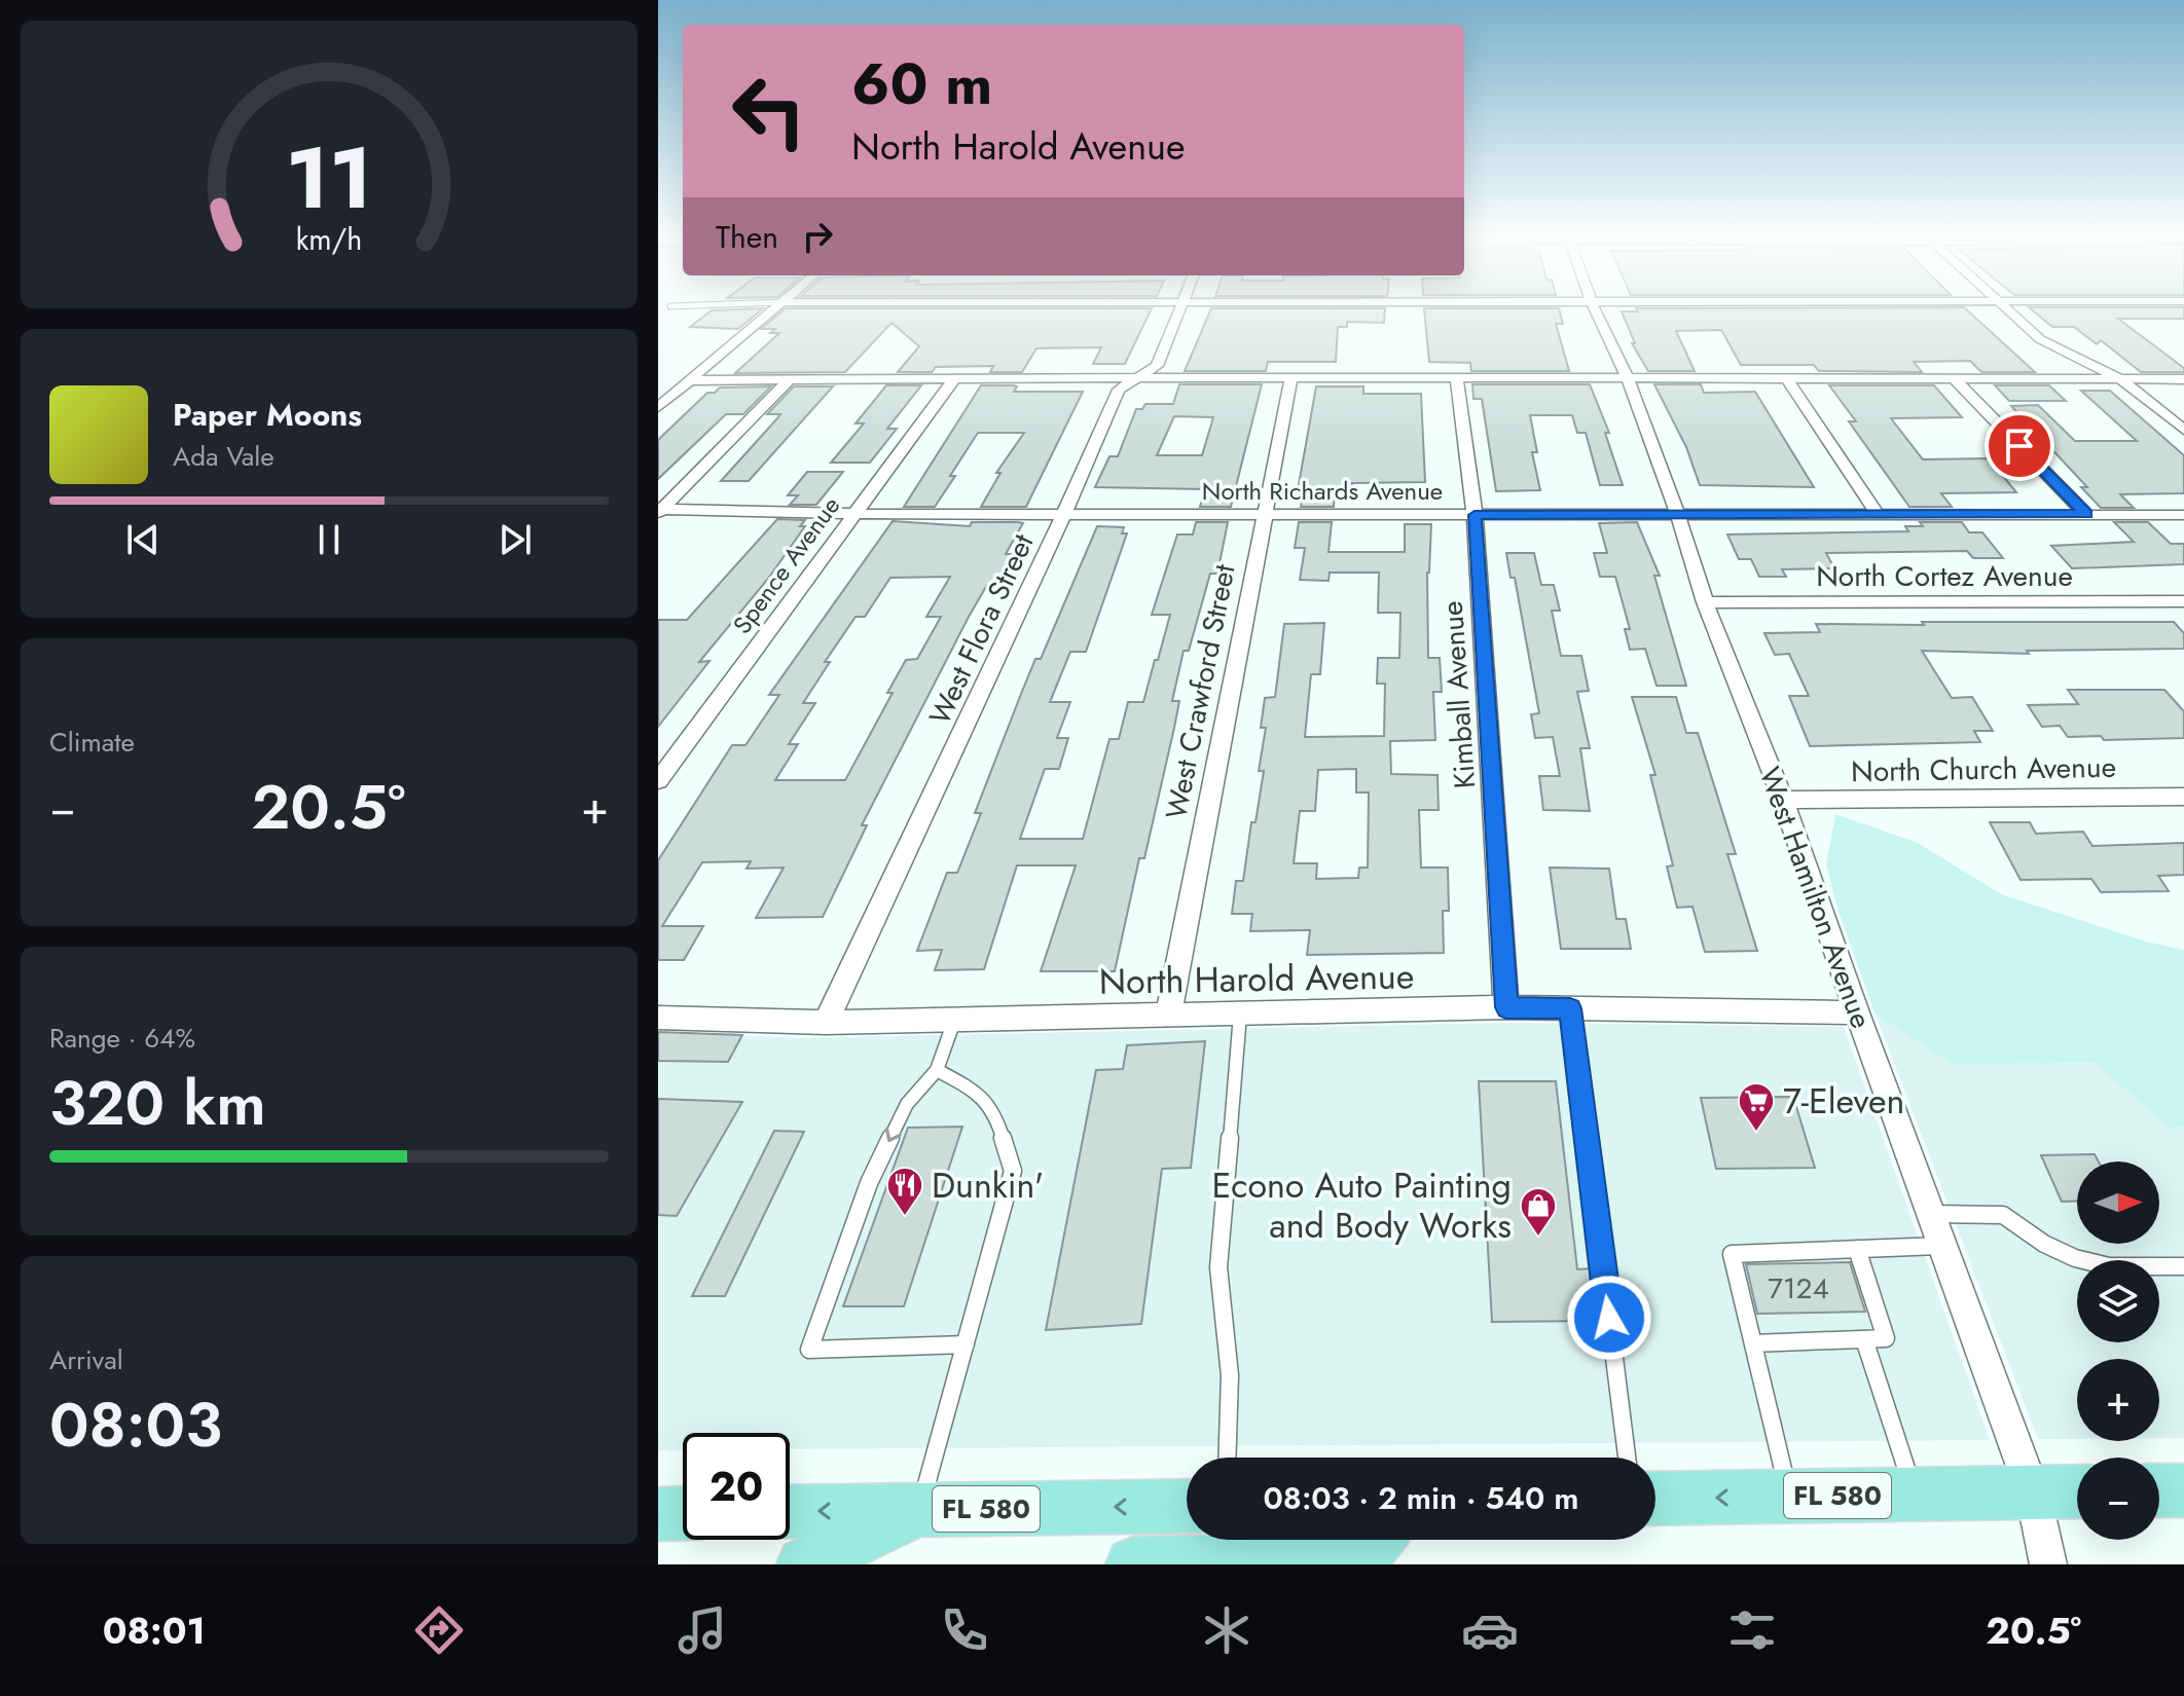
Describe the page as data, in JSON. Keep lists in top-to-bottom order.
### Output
{
  "streets": {
    "main road": ["FL 580"],
    "street": [
      "North Richards Avenue",
      "Spence Avenue",
      "North Cortez Avenue",
      "West Flora Street",
      "West Crawford Street",
      "Kimball Avenue",
      "North Church Avenue",
      "West Hamilton Avenue",
      "North Harold Avenue"
    ]
  },
  "crossings": [
    ["North Richards Avenue", "Spence Avenue"],
    ["North Richards Avenue", "West Flora Street"],
    ["North Richards Avenue", "West Crawford Street"],
    ["North Richards Avenue", "Kimball Avenue"],
    ["North Richards Avenue", "West Hamilton Avenue"],
    ["North Cortez Avenue", "West Hamilton Avenue"],
    ["West Flora Street", "North Harold Avenue"],
    ["West Crawford Street", "North Harold Avenue"],
    ["Kimball Avenue", "North Harold Avenue"],
    ["North Church Avenue", "West Hamilton Avenue"],
    ["West Hamilton Avenue", "North Harold Avenue"],
    ["West Hamilton Avenue", "FL 580"]
  ],
  "places": {
    "supermarket": ["7-Eleven"],
    "restaurant": ["Dunkin'"],
    "shop": ["Econo Auto Painting and Body Works"]
  },
  "house_numbers": ["7124"],
  "north": "right",
  "page": {
    "turn": ["60 m", "North Harold Avenue"],
    "then": "Then",
    "song": ["Paper Moons", "Ada Vale"],
    "tile": [
      "Climate",
      ["Range · 64%", "320 km"],
      ["Arrival", "08:03"]
    ],
    "heat": ["−", "20.5°", "+"],
    "map_buttons": ["+", "−"],
    "limit": "20",
    "trip": "08:03 · 2 min · 540 m",
    "tabs": ["08:01", "20.5°"],
    "gauge": ["11", "km/h"]
  }
}
